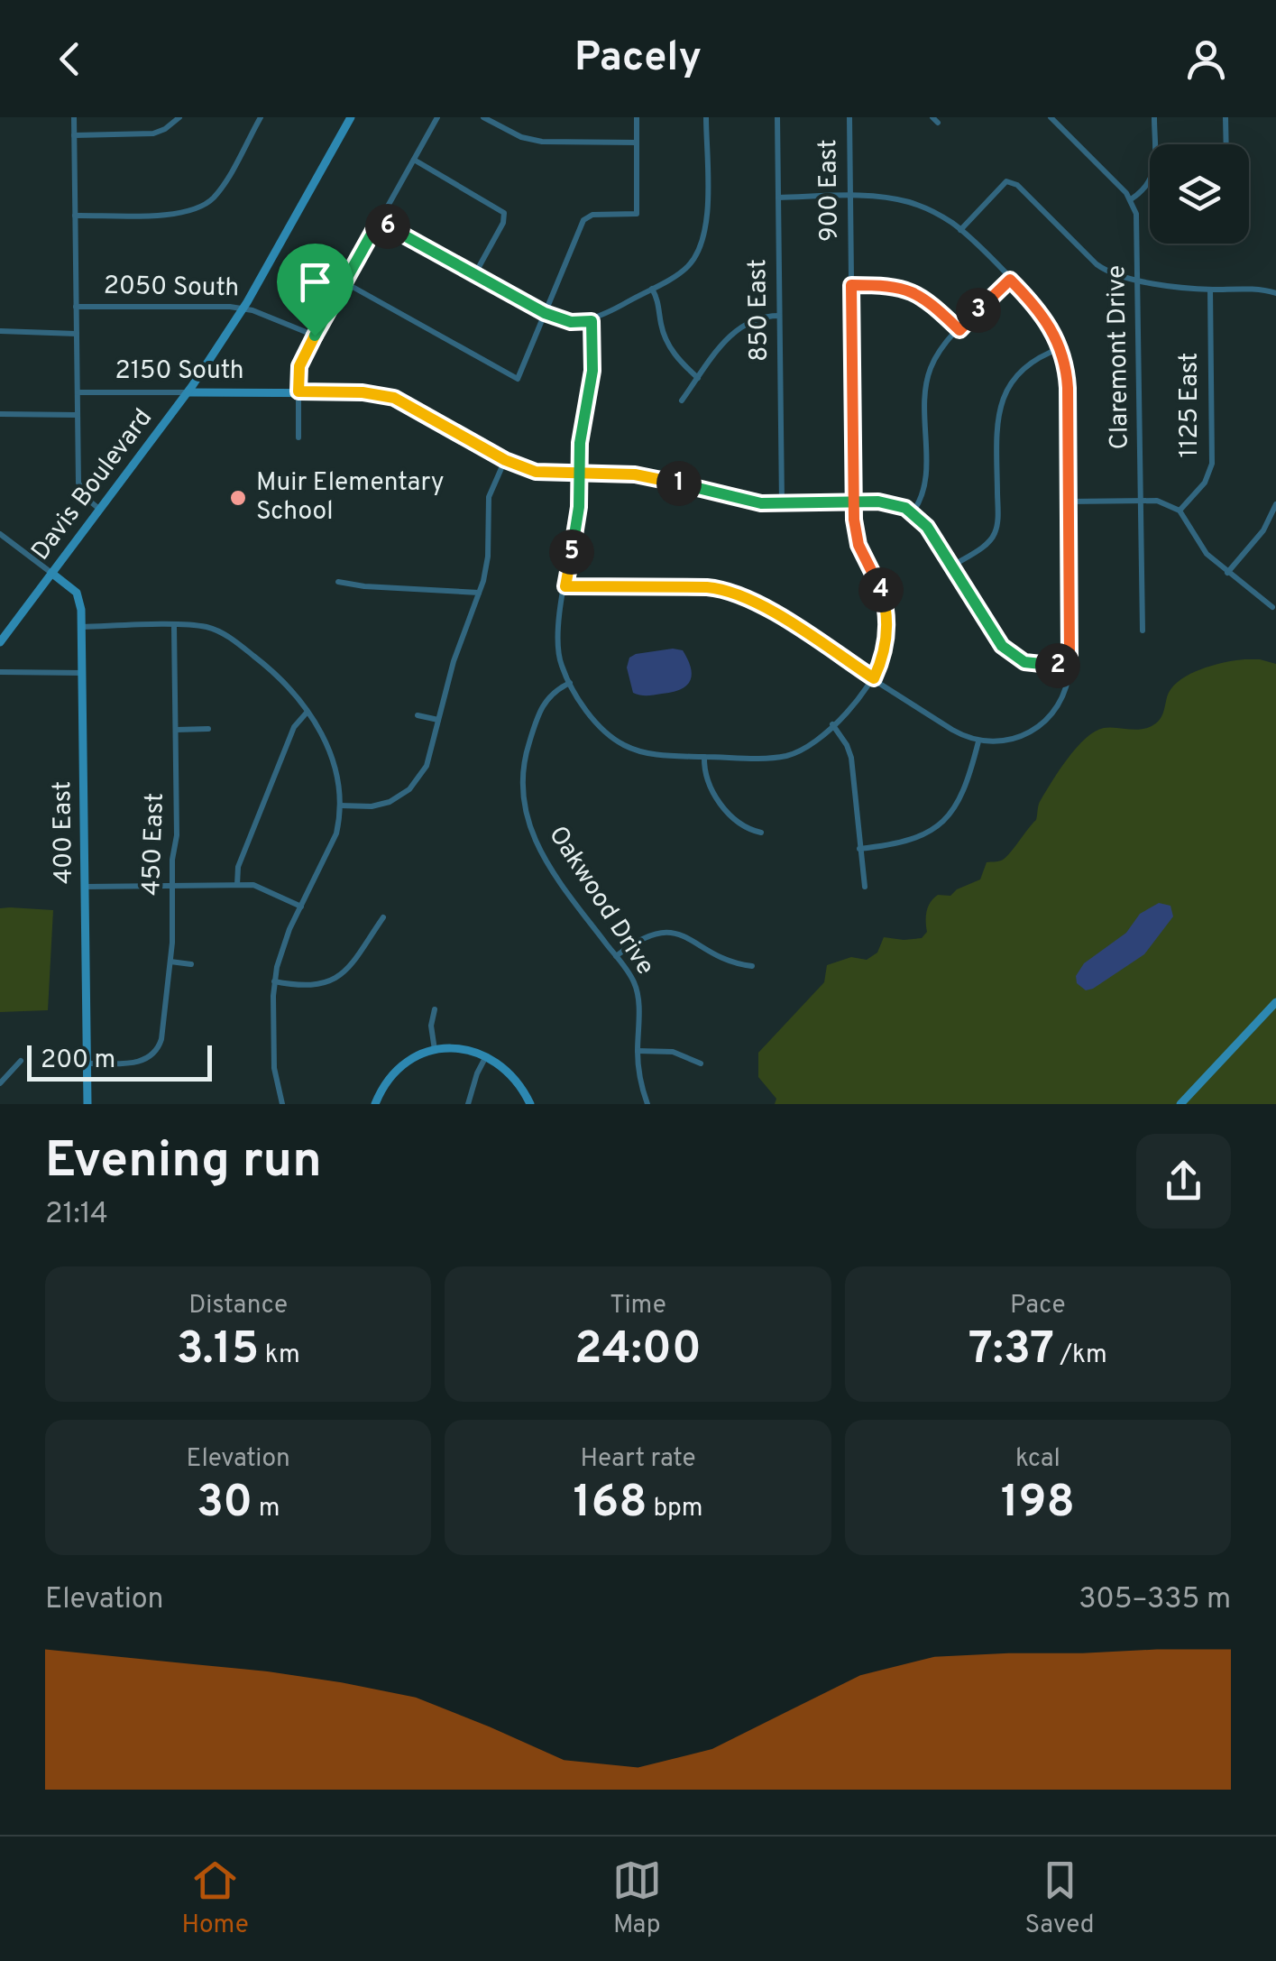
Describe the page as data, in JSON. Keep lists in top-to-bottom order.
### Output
{
  "streets": {
    "street": [
      "900 East",
      "2050 South",
      "850 East",
      "Claremont Drive",
      "2150 South",
      "1125 East",
      "Davis Boulevard",
      "400 East",
      "450 East",
      "Oakwood Drive"
    ]
  },
  "crossings": [
    ["900 East", "2150 South"],
    ["900 East", "Oakwood Drive"],
    ["2050 South", "Davis Boulevard"],
    ["850 East", "2150 South"],
    ["2150 South", "Davis Boulevard"],
    ["Davis Boulevard", "400 East"],
    ["400 East", "450 East"]
  ],
  "places": ["Muir Elementary School"],
  "scale_bar": "200 m",
  "page": {
    "header": "Pacely",
    "pins": [
      "6",
      "3",
      "1",
      "5",
      "4",
      "2"
    ],
    "scale": "200 m",
    "heading": ["Evening run", "21:14"],
    "stats": [
      ["Distance", "3.15 km"],
      ["Time", "24:00"],
      ["Pace", "7:37 /km"],
      ["Elevation", "30 m"],
      ["Heart rate", "168 bpm"],
      ["kcal", "198"]
    ],
    "chart": ["Elevation", "305–335 m"],
    "tabs": ["Home", "Map", "Saved"]
  }
}
